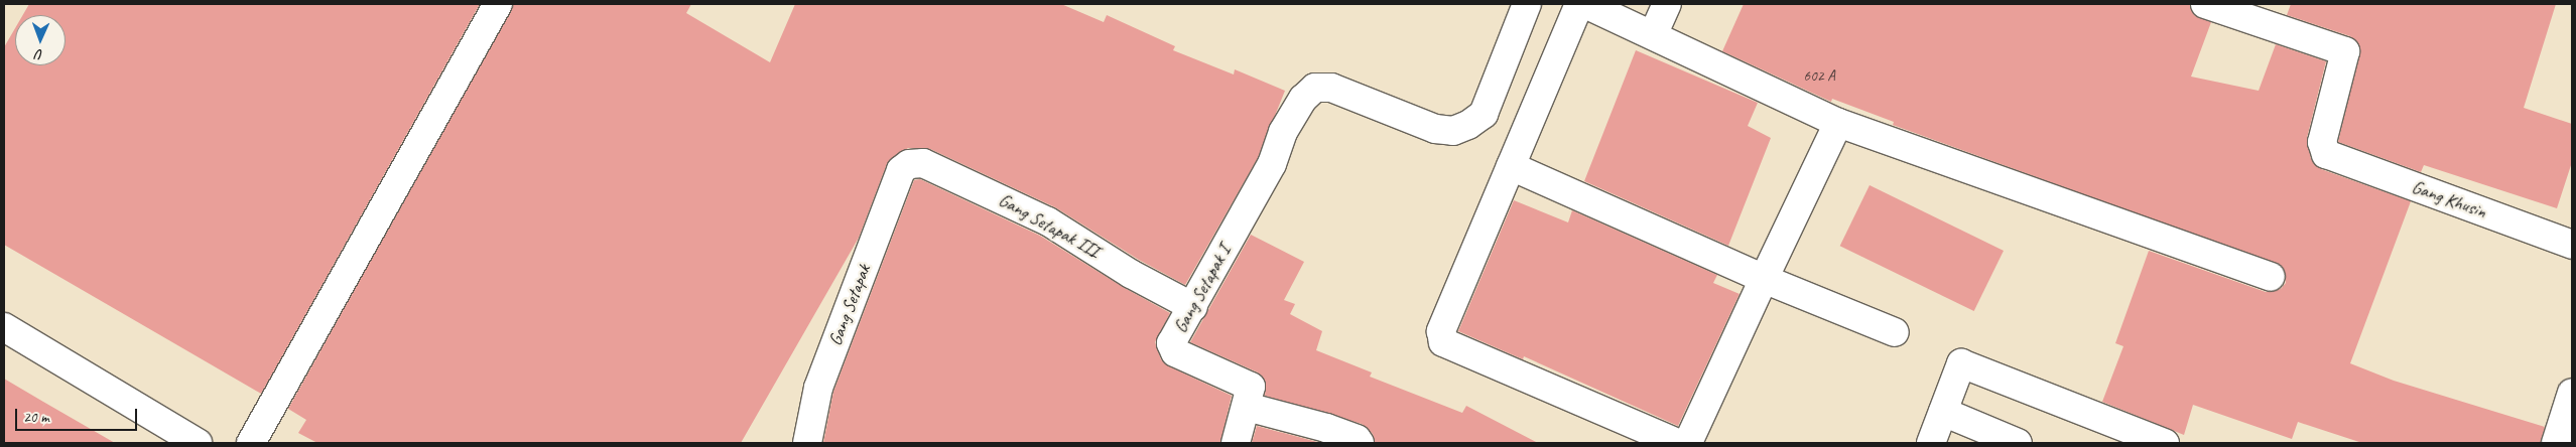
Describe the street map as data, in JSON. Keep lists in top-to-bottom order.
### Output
{
  "streets": {
    "street": [
      "Gang Khusin",
      "Gang Setapak III",
      "Gang Setapak I",
      "Gang Setapak"
    ]
  },
  "crossings": [
    ["Gang Setapak III", "Gang Setapak I"],
    ["Gang Setapak III", "Gang Setapak"]
  ],
  "house_numbers": ["602 A"],
  "scale_bar": "20 m",
  "north": "bottom"
}
